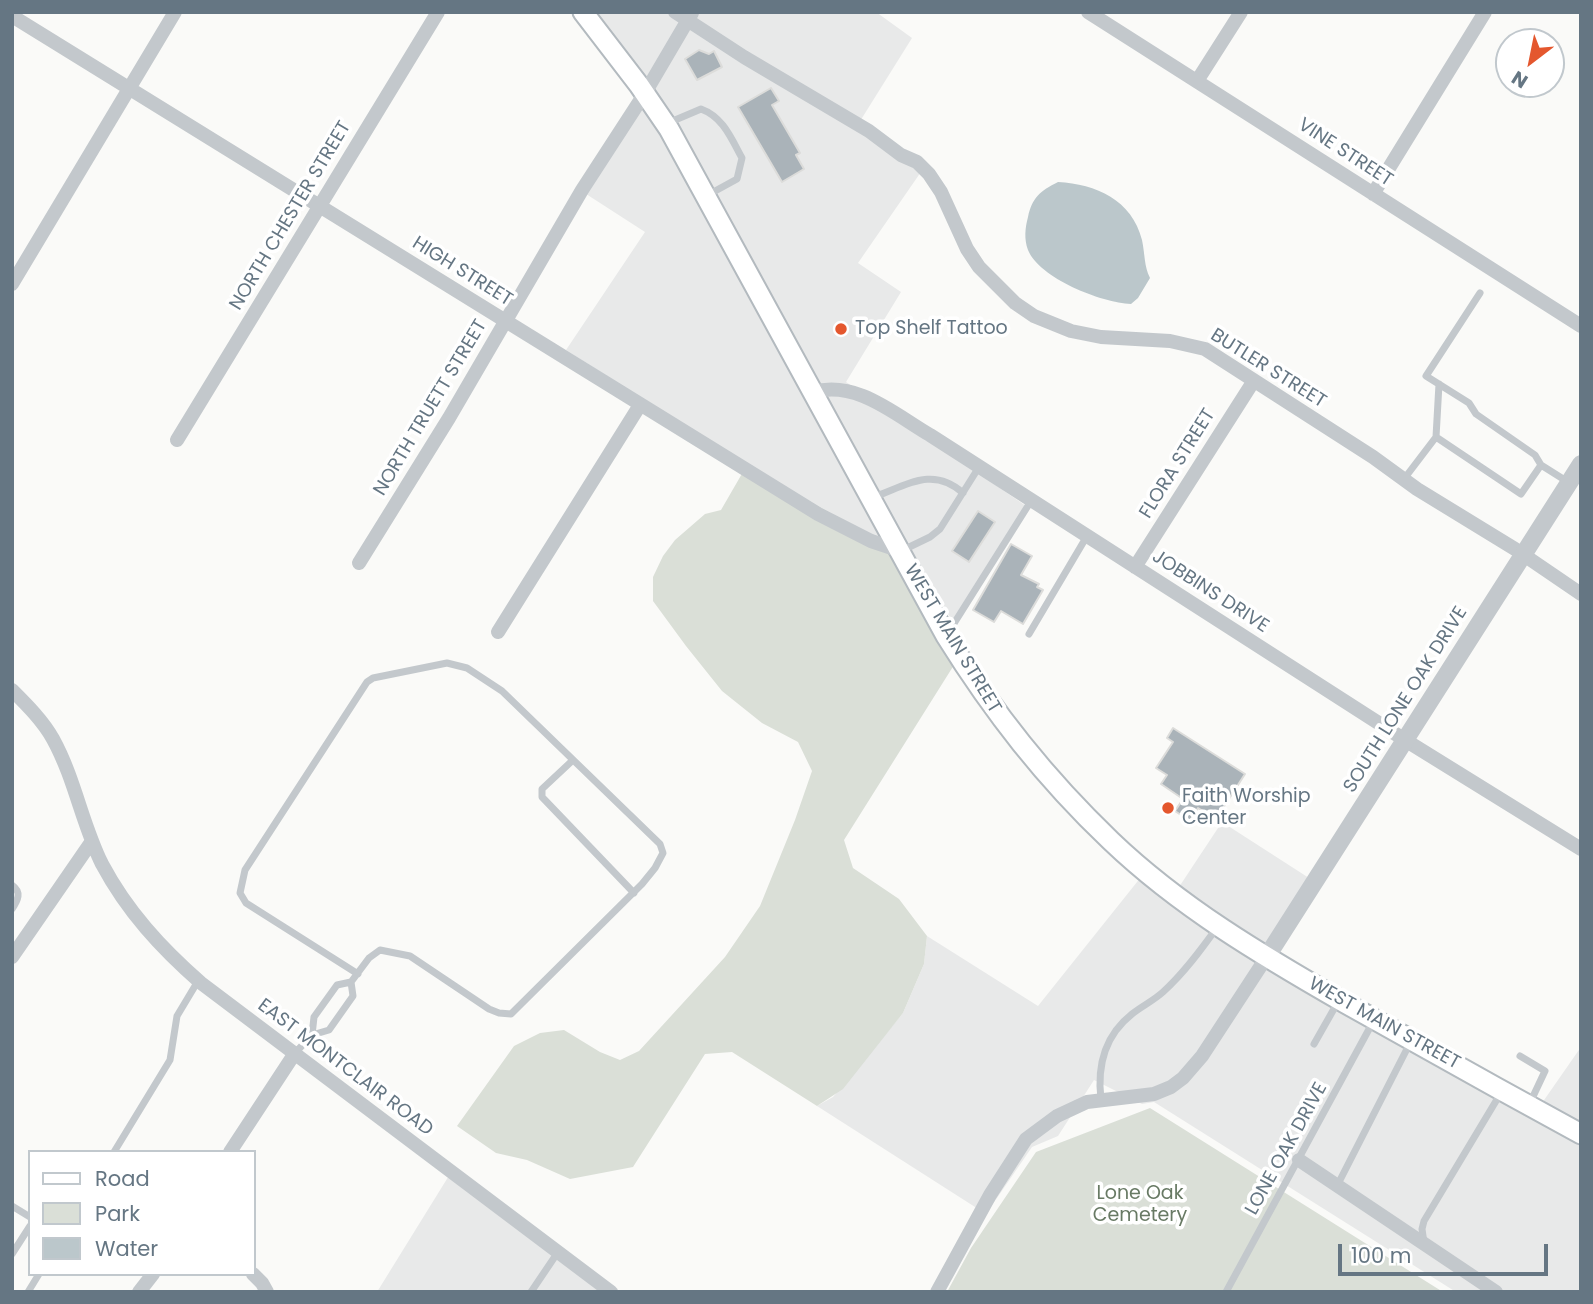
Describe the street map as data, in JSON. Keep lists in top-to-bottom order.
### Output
{
  "streets": {
    "main road": ["WEST MAIN STREET"],
    "street": [
      "VINE STREET",
      "NORTH CHESTER STREET",
      "HIGH STREET",
      "BUTLER STREET",
      "NORTH TRUETT STREET",
      "FLORA STREET",
      "JOBBINS DRIVE",
      "SOUTH LONE OAK DRIVE",
      "EAST MONTCLAIR ROAD"
    ],
    "lane": ["LONE OAK DRIVE"]
  },
  "crossings": [
    ["NORTH CHESTER STREET", "HIGH STREET"],
    ["HIGH STREET", "NORTH TRUETT STREET"],
    ["HIGH STREET", "WEST MAIN STREET"],
    ["BUTLER STREET", "NORTH TRUETT STREET"],
    ["BUTLER STREET", "FLORA STREET"],
    ["BUTLER STREET", "SOUTH LONE OAK DRIVE"],
    ["NORTH TRUETT STREET", "WEST MAIN STREET"],
    ["FLORA STREET", "JOBBINS DRIVE"],
    ["JOBBINS DRIVE", "WEST MAIN STREET"],
    ["JOBBINS DRIVE", "SOUTH LONE OAK DRIVE"],
    ["WEST MAIN STREET", "SOUTH LONE OAK DRIVE"],
    ["WEST MAIN STREET", "LONE OAK DRIVE"]
  ],
  "parks": ["Lone Oak Cemetery"],
  "places": ["Top Shelf Tattoo", "Faith Worship Center"],
  "legend": ["Road", "Park", "Water"],
  "scale_bar": "100 m",
  "north": "bottom left"
}
